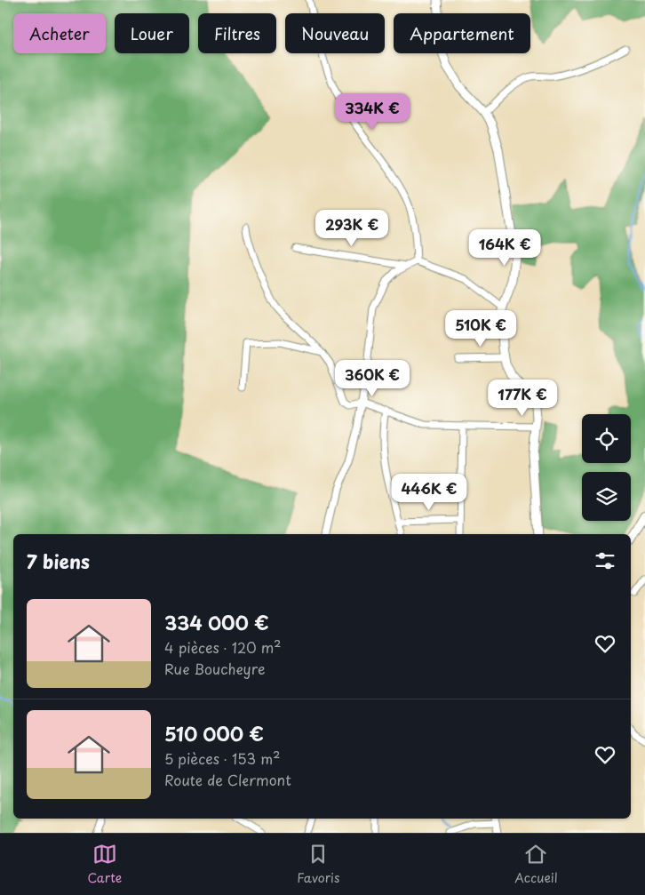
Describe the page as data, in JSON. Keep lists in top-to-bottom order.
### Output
{
  "page": {
    "chip": [
      "Acheter",
      "Louer",
      "Filtres",
      "Nouveau",
      "Appartement"
    ],
    "price": [
      "334K €",
      "293K €",
      "164K €",
      "510K €",
      "360K €",
      "177K €",
      "446K €"
    ],
    "heading": "7 biens",
    "list": [
      {
        "name": "334 000 €",
        "note": "4 pièces · 120 m² · Rue Boucheyre"
      },
      {
        "name": "510 000 €",
        "note": "5 pièces · 153 m² · Route de Clermont"
      }
    ],
    "tabs": ["Carte", "Favoris", "Accueil"]
  }
}
